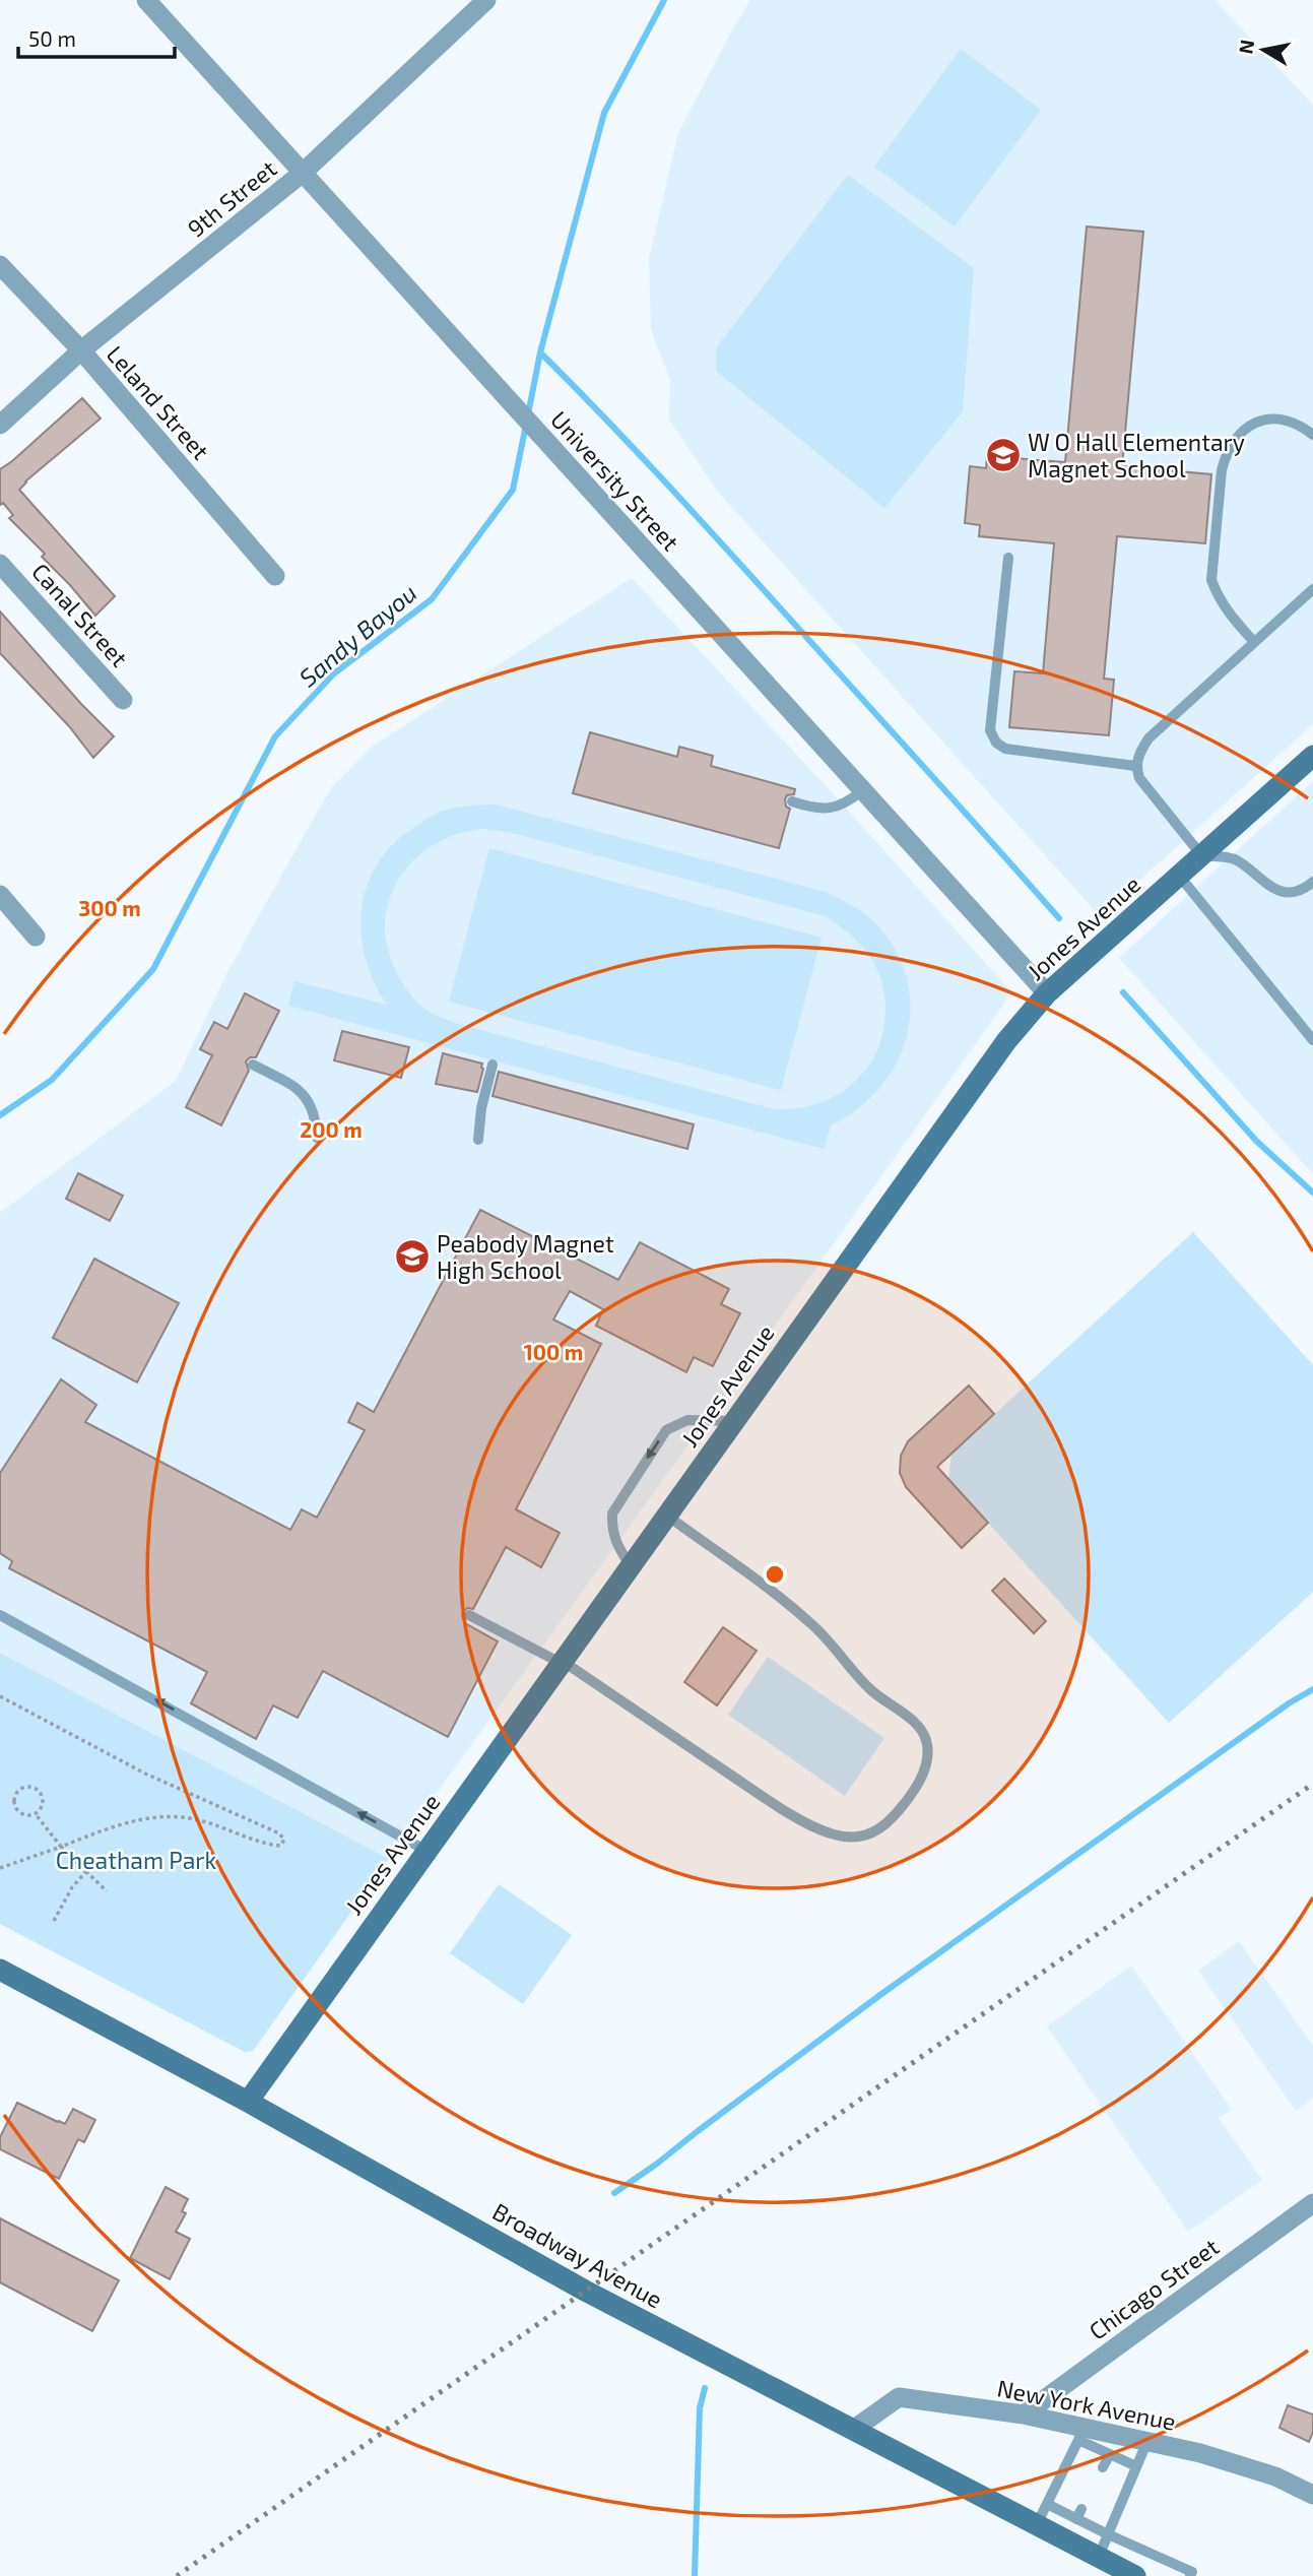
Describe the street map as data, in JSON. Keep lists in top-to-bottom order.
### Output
{
  "streets": {
    "street": [
      "9th Street",
      "Leland Street",
      "University Street",
      "Canal Street",
      "Jones Avenue",
      "Broadway Avenue",
      "Chicago Street",
      "New York Avenue"
    ]
  },
  "crossings": [
    ["9th Street", "Leland Street"],
    ["9th Street", "University Street"],
    ["University Street", "Jones Avenue"],
    ["Jones Avenue", "Broadway Avenue"],
    ["Broadway Avenue", "New York Avenue"],
    ["Chicago Street", "New York Avenue"]
  ],
  "water": ["Sandy Bayou"],
  "parks": ["Cheatham Park"],
  "places": {
    "school or university": ["W O Hall Elementary Magnet School", "Peabody Magnet High School"]
  },
  "scale_bar": "50 m",
  "north": "left",
  "rings": ["300 m", "200 m", "100 m"]
}
